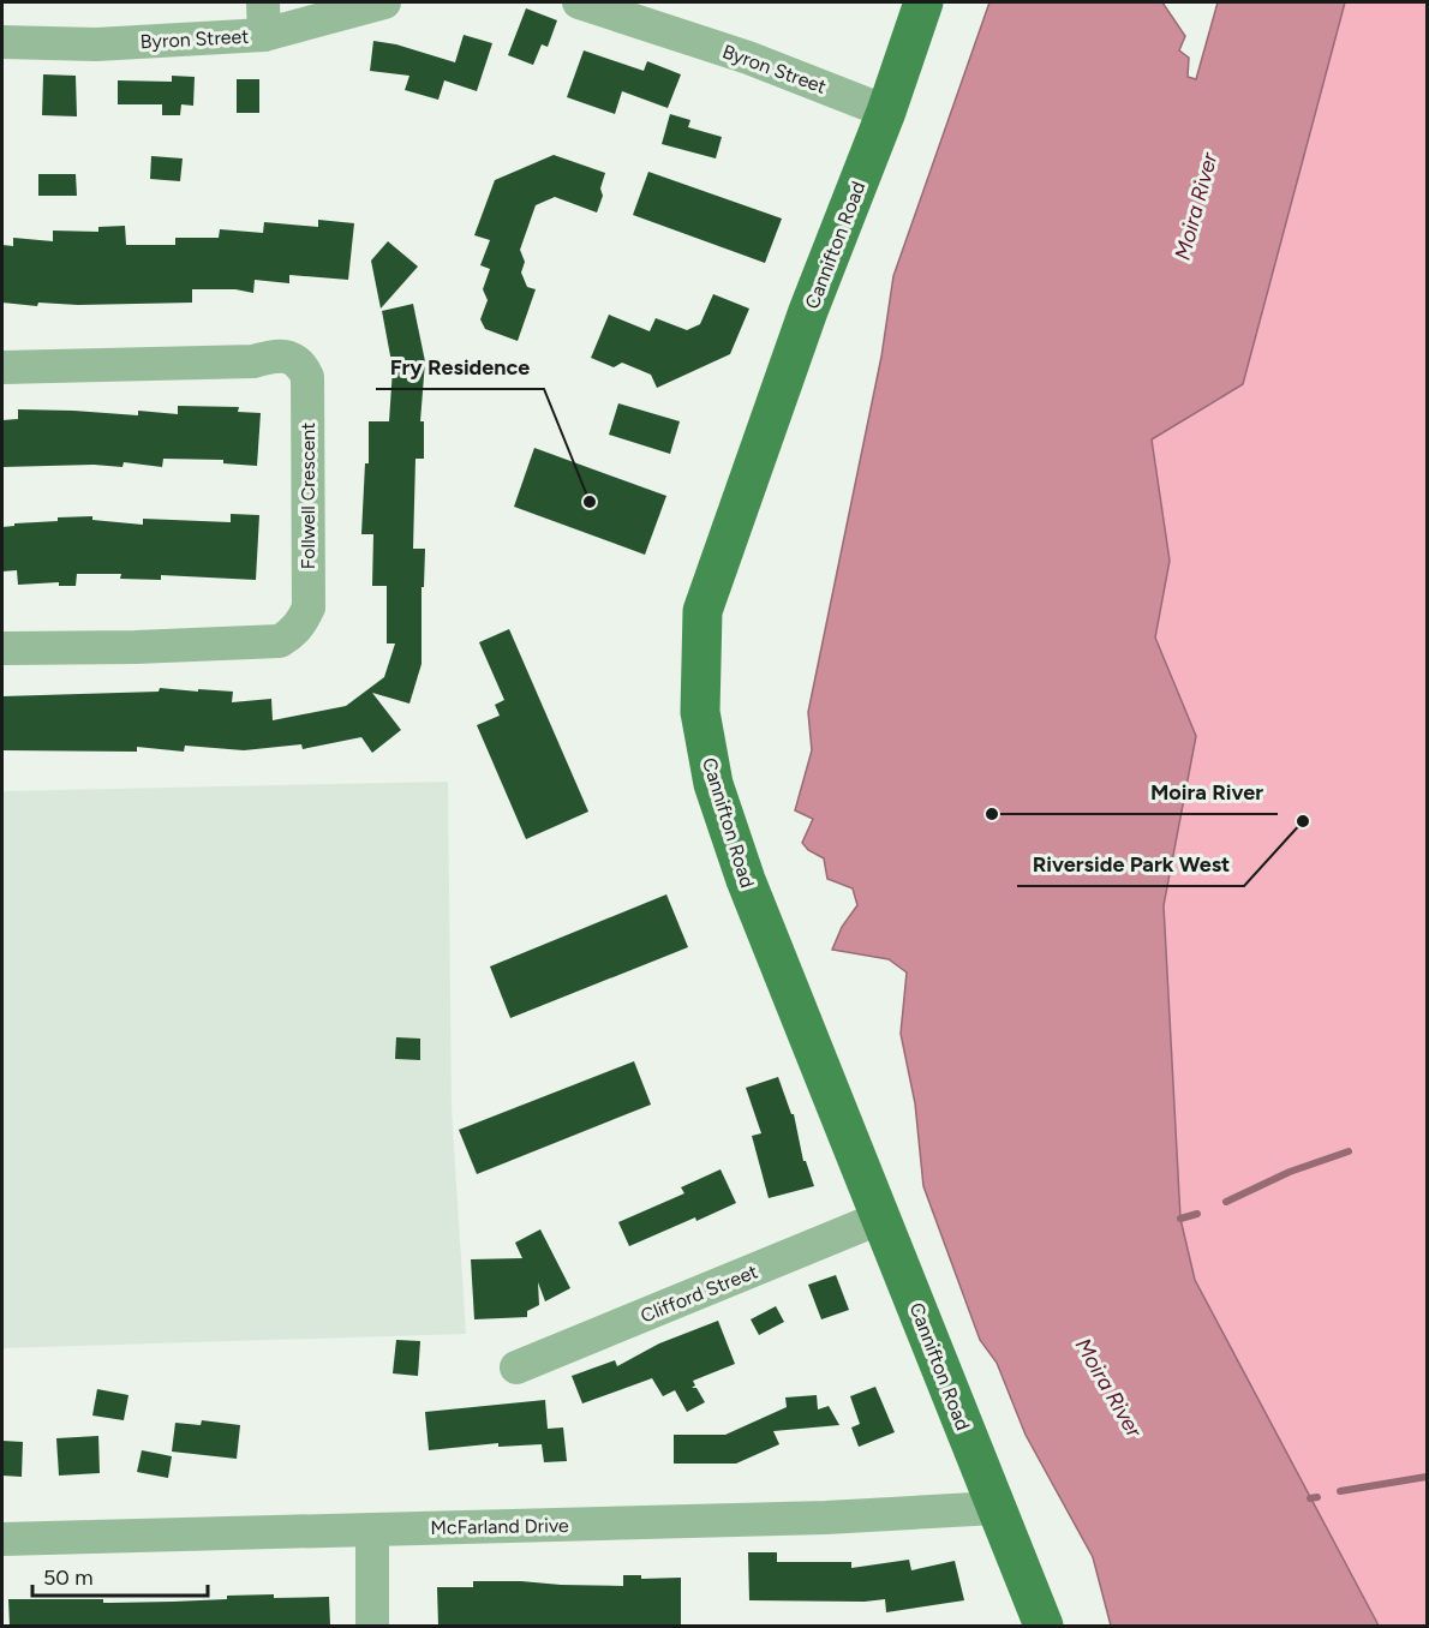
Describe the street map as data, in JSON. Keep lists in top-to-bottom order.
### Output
{
  "streets": {
    "main road": ["Cannifton Road"],
    "street": [
      "Byron Street",
      "Follwell Crescent",
      "Clifford Street",
      "McFarland Drive"
    ]
  },
  "crossings": [
    ["Byron Street", "Cannifton Road"],
    ["Cannifton Road", "Clifford Street"],
    ["Cannifton Road", "McFarland Drive"]
  ],
  "water": ["Moira River"],
  "places": ["Fry Residence", "Moira River", "Riverside Park West"],
  "scale_bar": "50 m"
}
